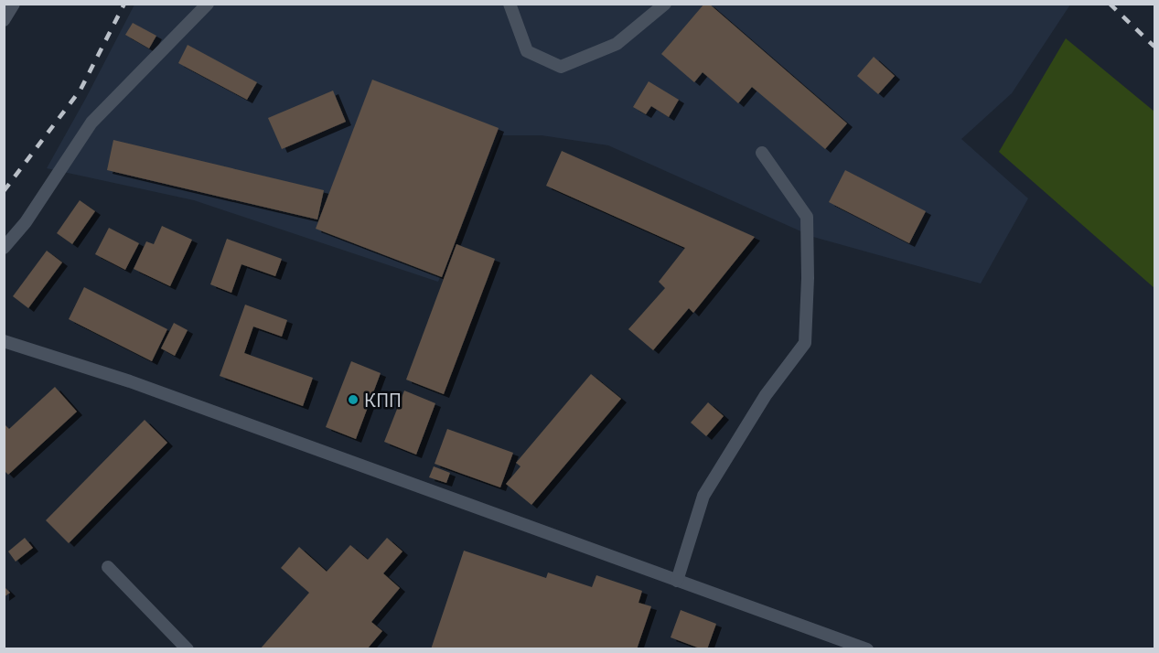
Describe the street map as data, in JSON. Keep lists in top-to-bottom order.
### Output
{
  "places": ["КПП"]
}
